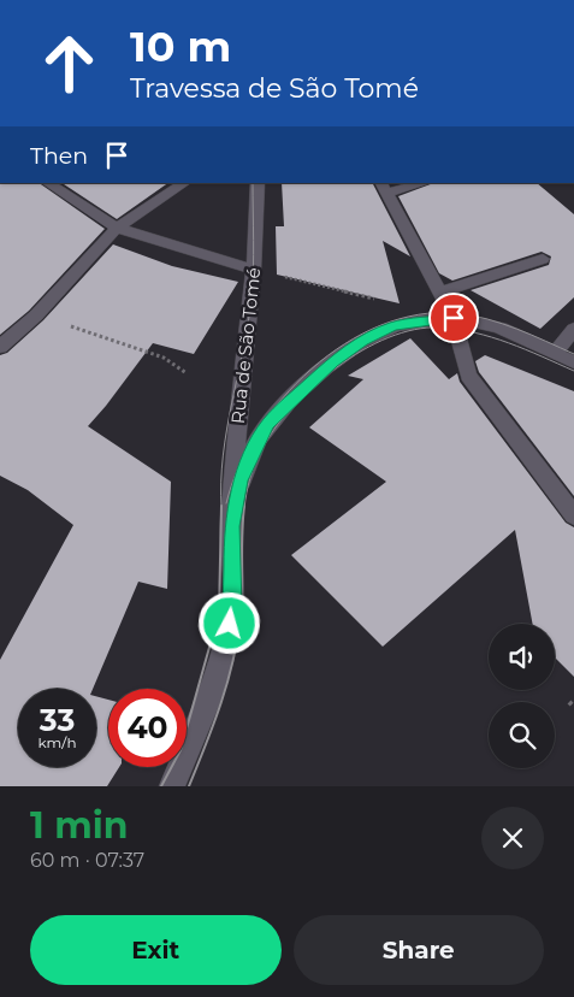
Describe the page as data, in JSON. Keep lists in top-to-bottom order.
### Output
{
  "streets": {
    "street": ["Rua de São Tomé"]
  },
  "page": {
    "turn": ["10 m", "Travessa de São Tomé"],
    "then": "Then",
    "speed": "33 km/h",
    "limit": "40",
    "heading": ["1 min", "60 m · 07:37"],
    "buttons": ["Exit", "Share"]
  }
}
